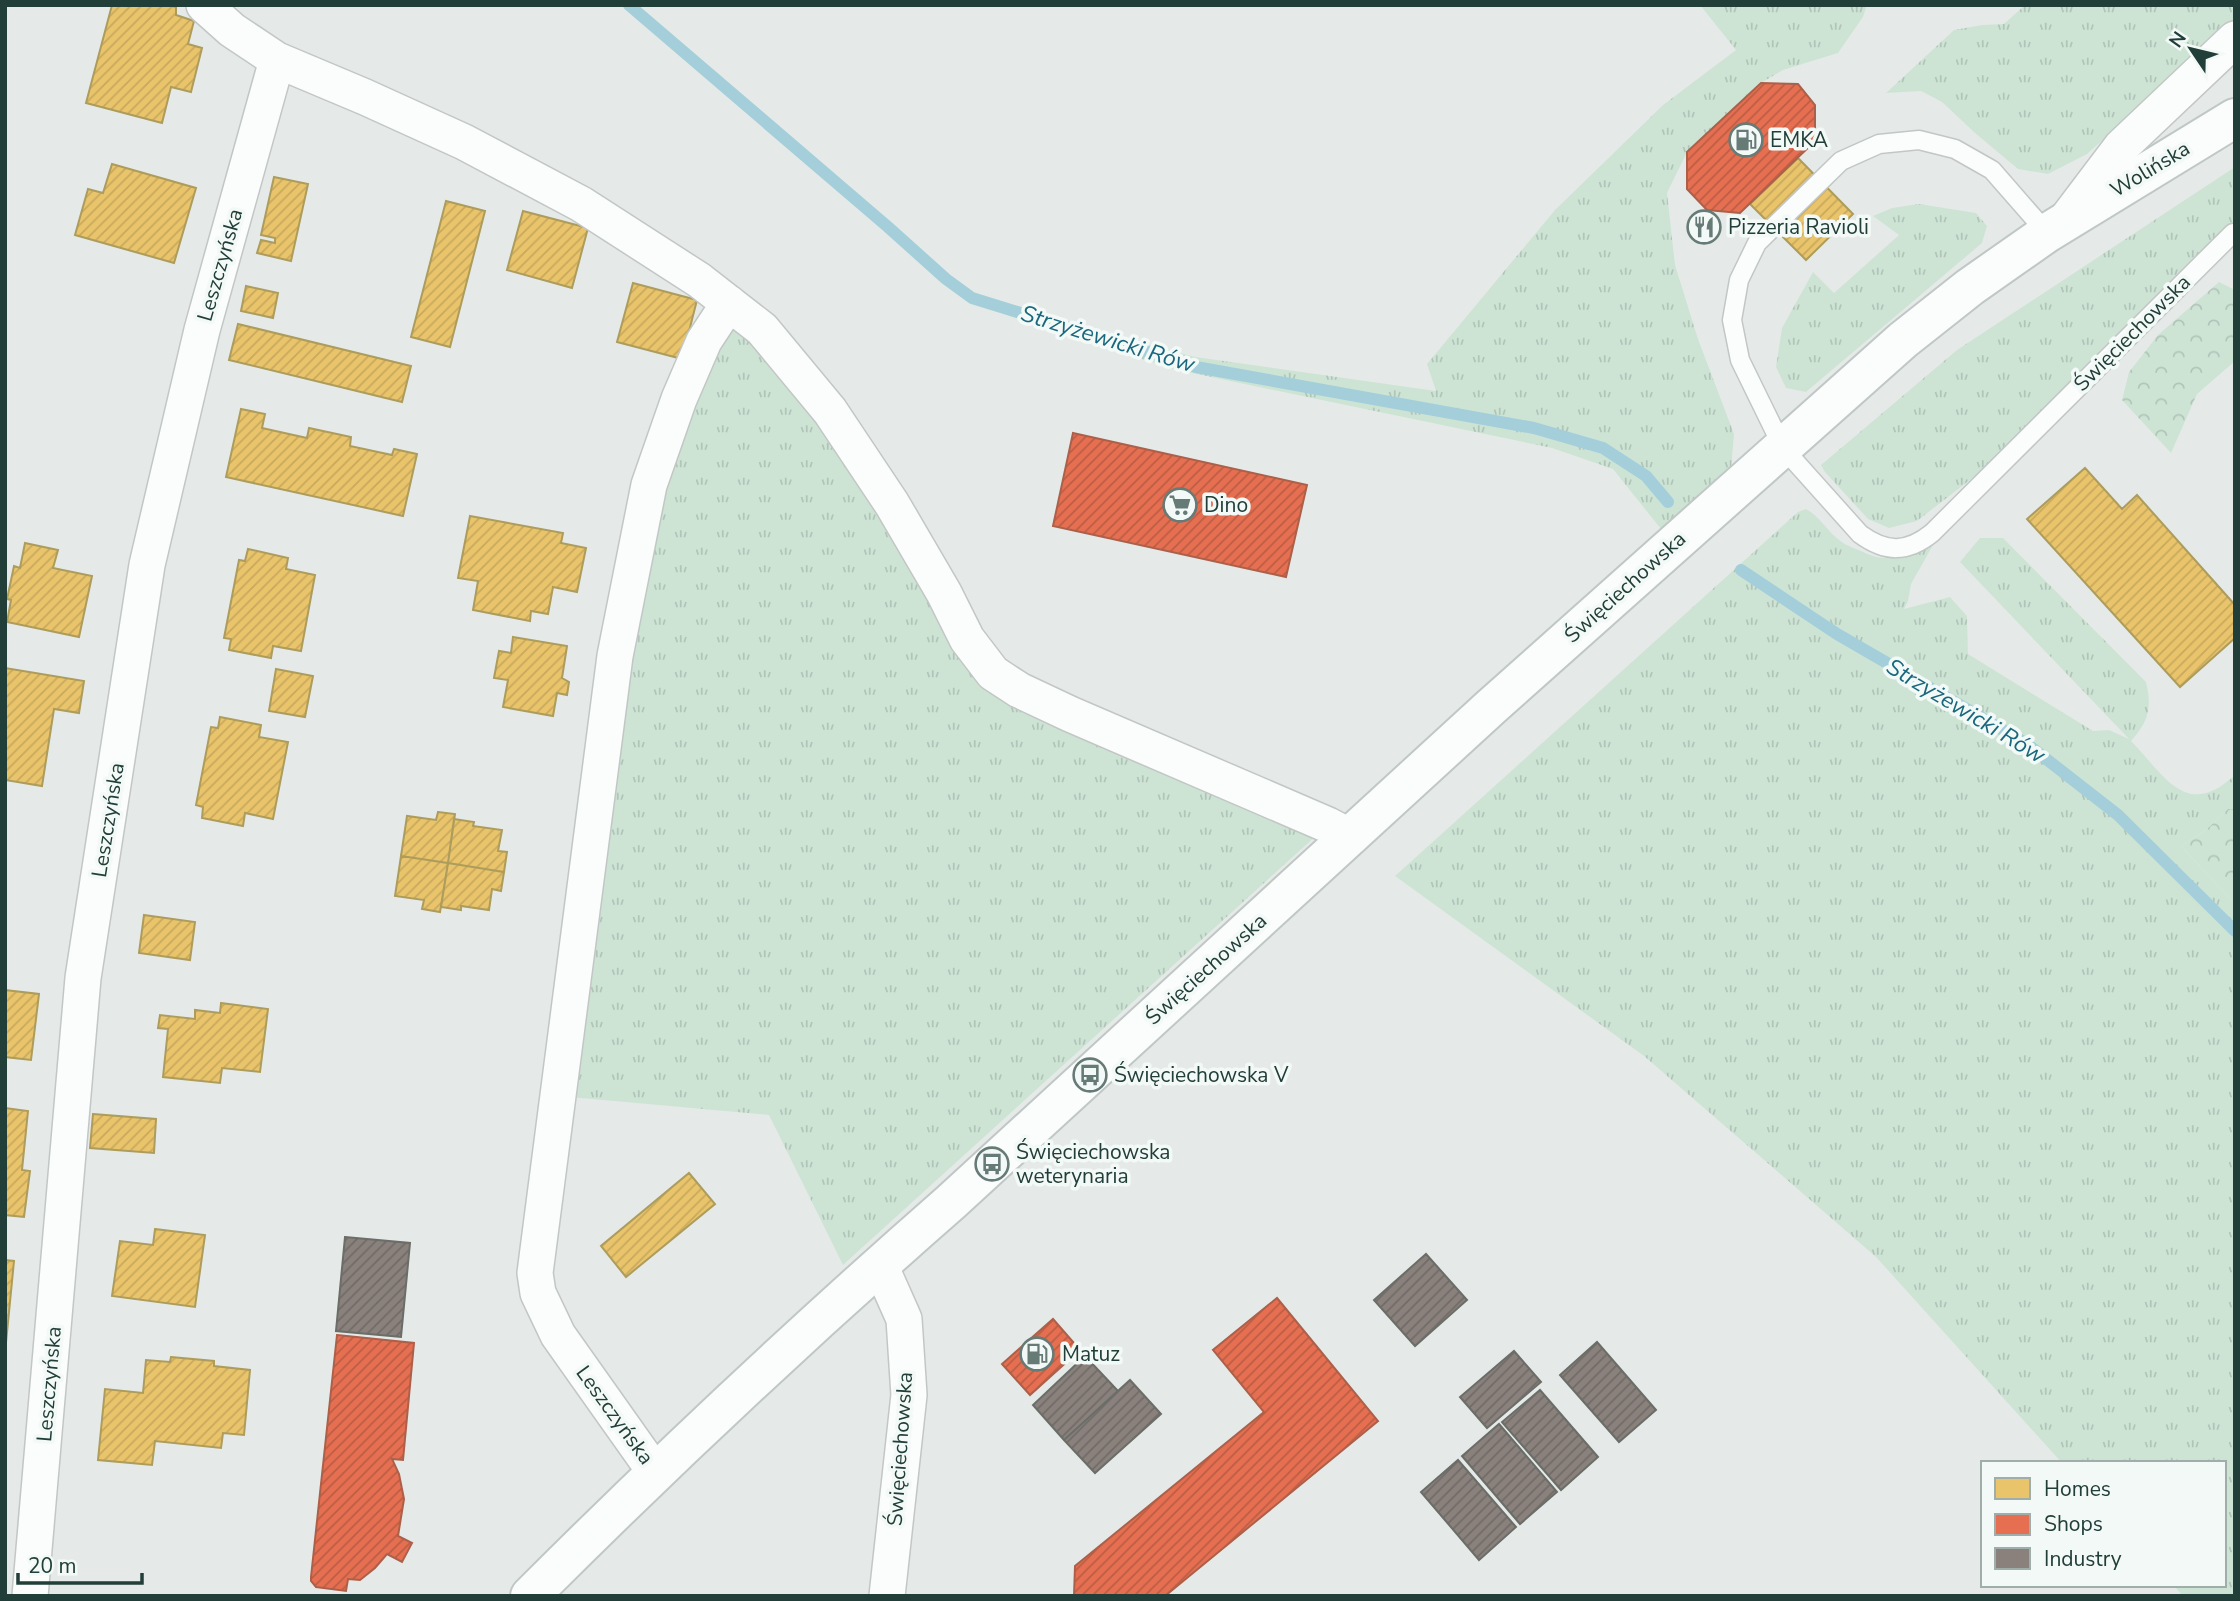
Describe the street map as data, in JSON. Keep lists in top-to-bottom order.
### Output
{
  "streets": {
    "street": ["Wolińska", "Leszczyńska", "Święciechowska"]
  },
  "crossings": [
    ["Wolińska", "Święciechowska"],
    ["Leszczyńska", "Święciechowska"]
  ],
  "water": ["Strzyżewicki Rów"],
  "places": {
    "fuel station": ["EMKA", "Matuz"],
    "restaurant": ["Pizzeria Ravioli"],
    "supermarket": ["Dino"],
    "bus stop": ["Święciechowska V", "Święciechowska weterynaria"]
  },
  "legend": ["Homes", "Shops", "Industry"],
  "scale_bar": "20 m",
  "north": "top left"
}
